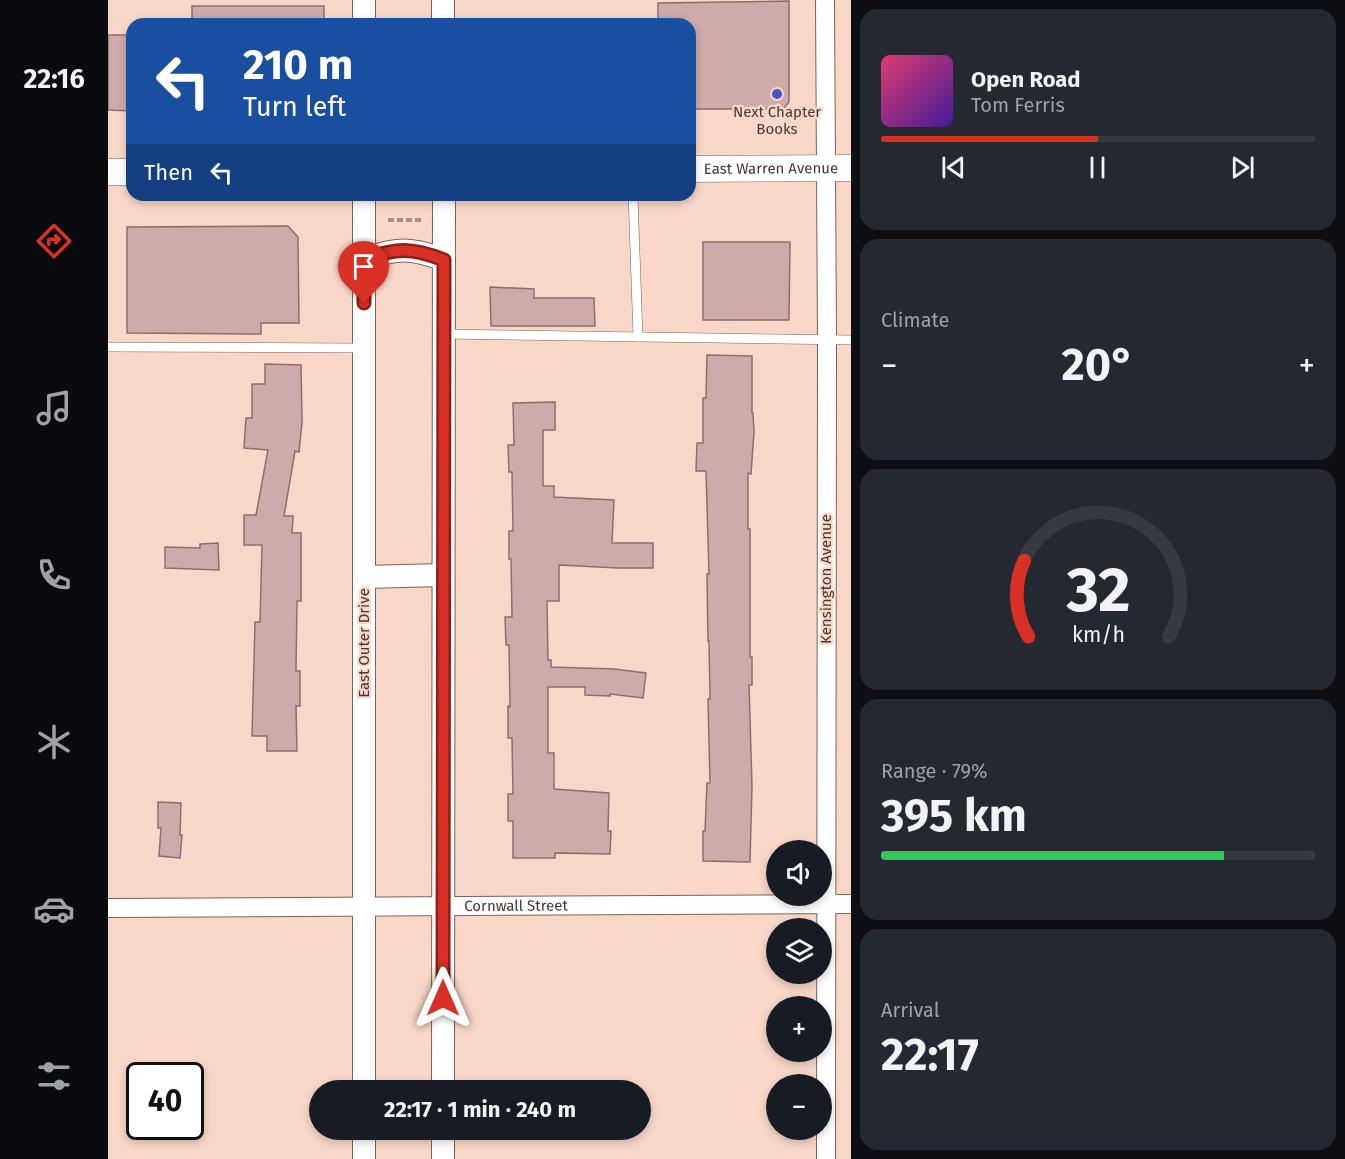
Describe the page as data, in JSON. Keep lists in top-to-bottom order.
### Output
{
  "streets": {
    "main road": ["East Warren Avenue"],
    "street": ["Kensington Avenue", "East Outer Drive", "Cornwall Street"]
  },
  "crossings": [
    ["East Warren Avenue", "Kensington Avenue"],
    ["East Outer Drive", "Cornwall Street"]
  ],
  "places": ["Next Chapter Books"],
  "page": {
    "tabs": "22:16",
    "turn": ["210 m", "Turn left"],
    "song": ["Open Road", "Tom Ferris"],
    "then": "Then",
    "tile": [
      "Climate",
      ["Range · 79%", "395 km"],
      ["Arrival", "22:17"]
    ],
    "heat": ["−", "20°", "+"],
    "map_buttons": ["+", "−"],
    "limit": "40",
    "trip": "22:17 · 1 min · 240 m",
    "gauge": ["32", "km/h"]
  }
}
